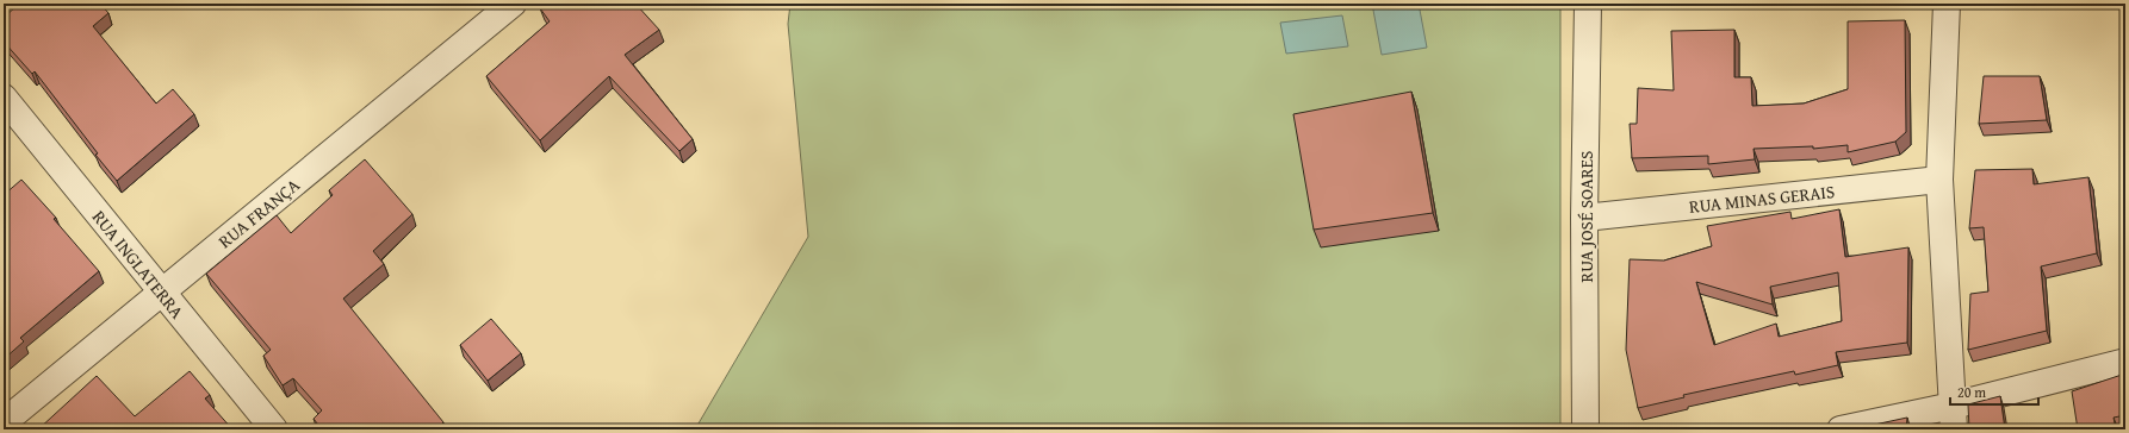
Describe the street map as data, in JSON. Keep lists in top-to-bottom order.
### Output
{
  "streets": {
    "street": [
      "RUA MINAS GERAIS",
      "RUA FRANÇA",
      "RUA JOSÉ SOARES",
      "RUA INGLATERRA"
    ]
  },
  "crossings": [
    ["RUA MINAS GERAIS", "RUA JOSÉ SOARES"],
    ["RUA FRANÇA", "RUA INGLATERRA"]
  ],
  "scale_bar": "20 m"
}
